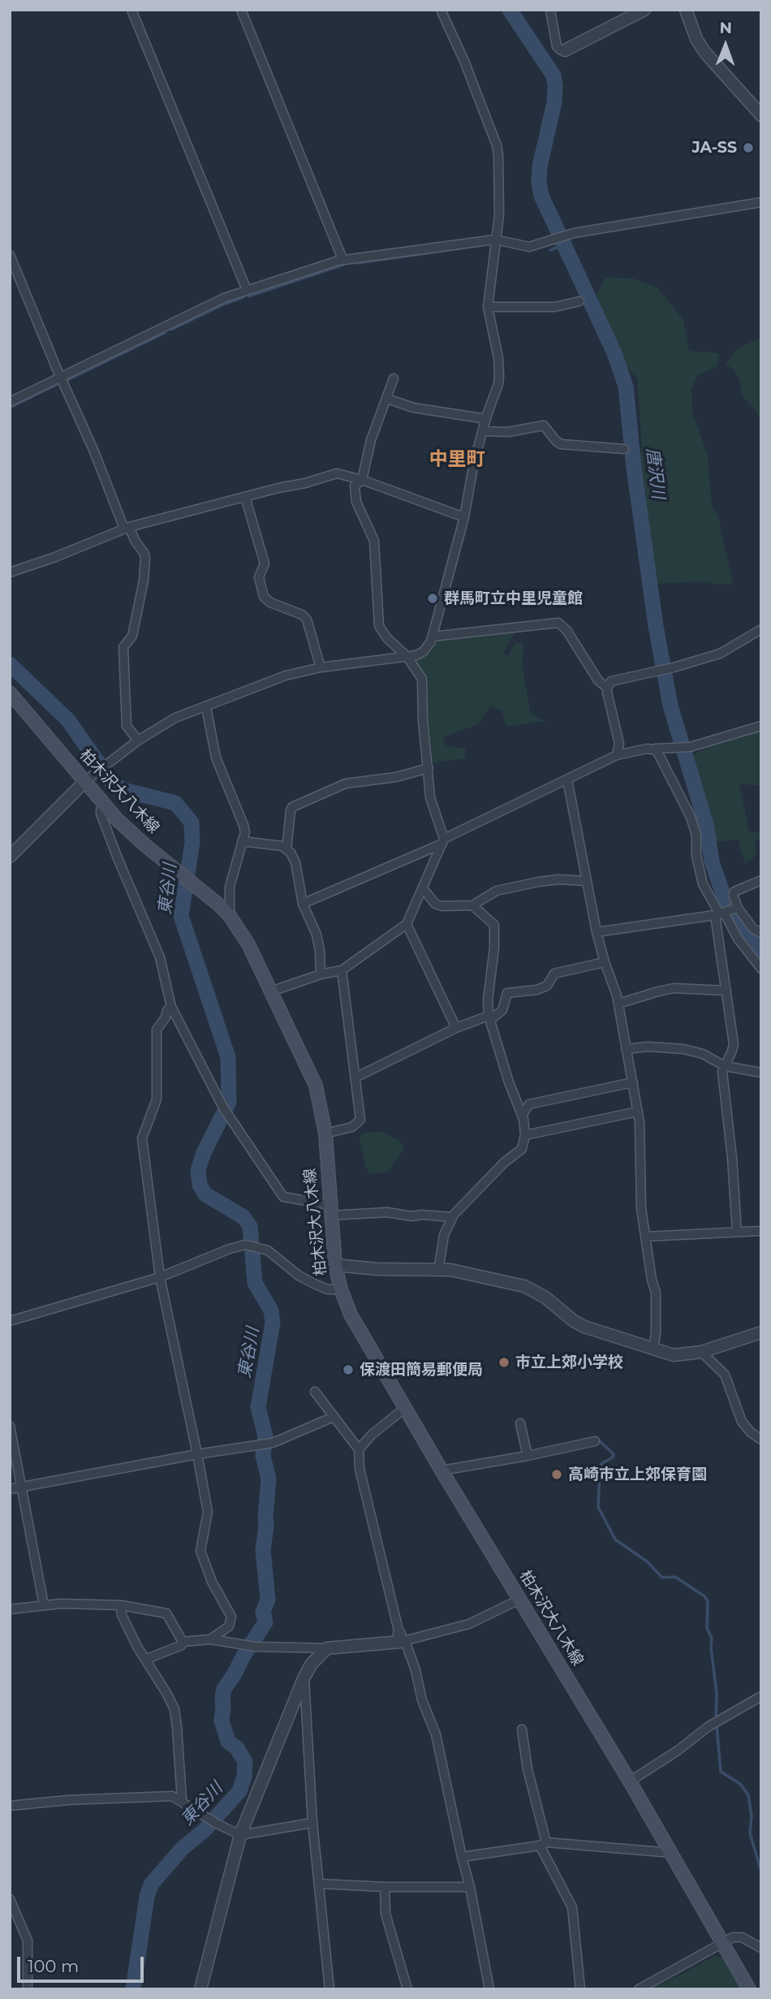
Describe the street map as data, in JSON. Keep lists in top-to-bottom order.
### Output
{
  "streets": {
    "main road": ["柏木沢大八木線"]
  },
  "districts": ["中里町"],
  "water": ["唐沢川", "東谷川"],
  "places": [
    "JA-SS",
    "群馬町立中里児童館",
    "市立上郊小学校",
    "保渡田簡易郵便局",
    "高崎市立上郊保育園"
  ],
  "scale_bar": "100 m",
  "north": "top"
}
